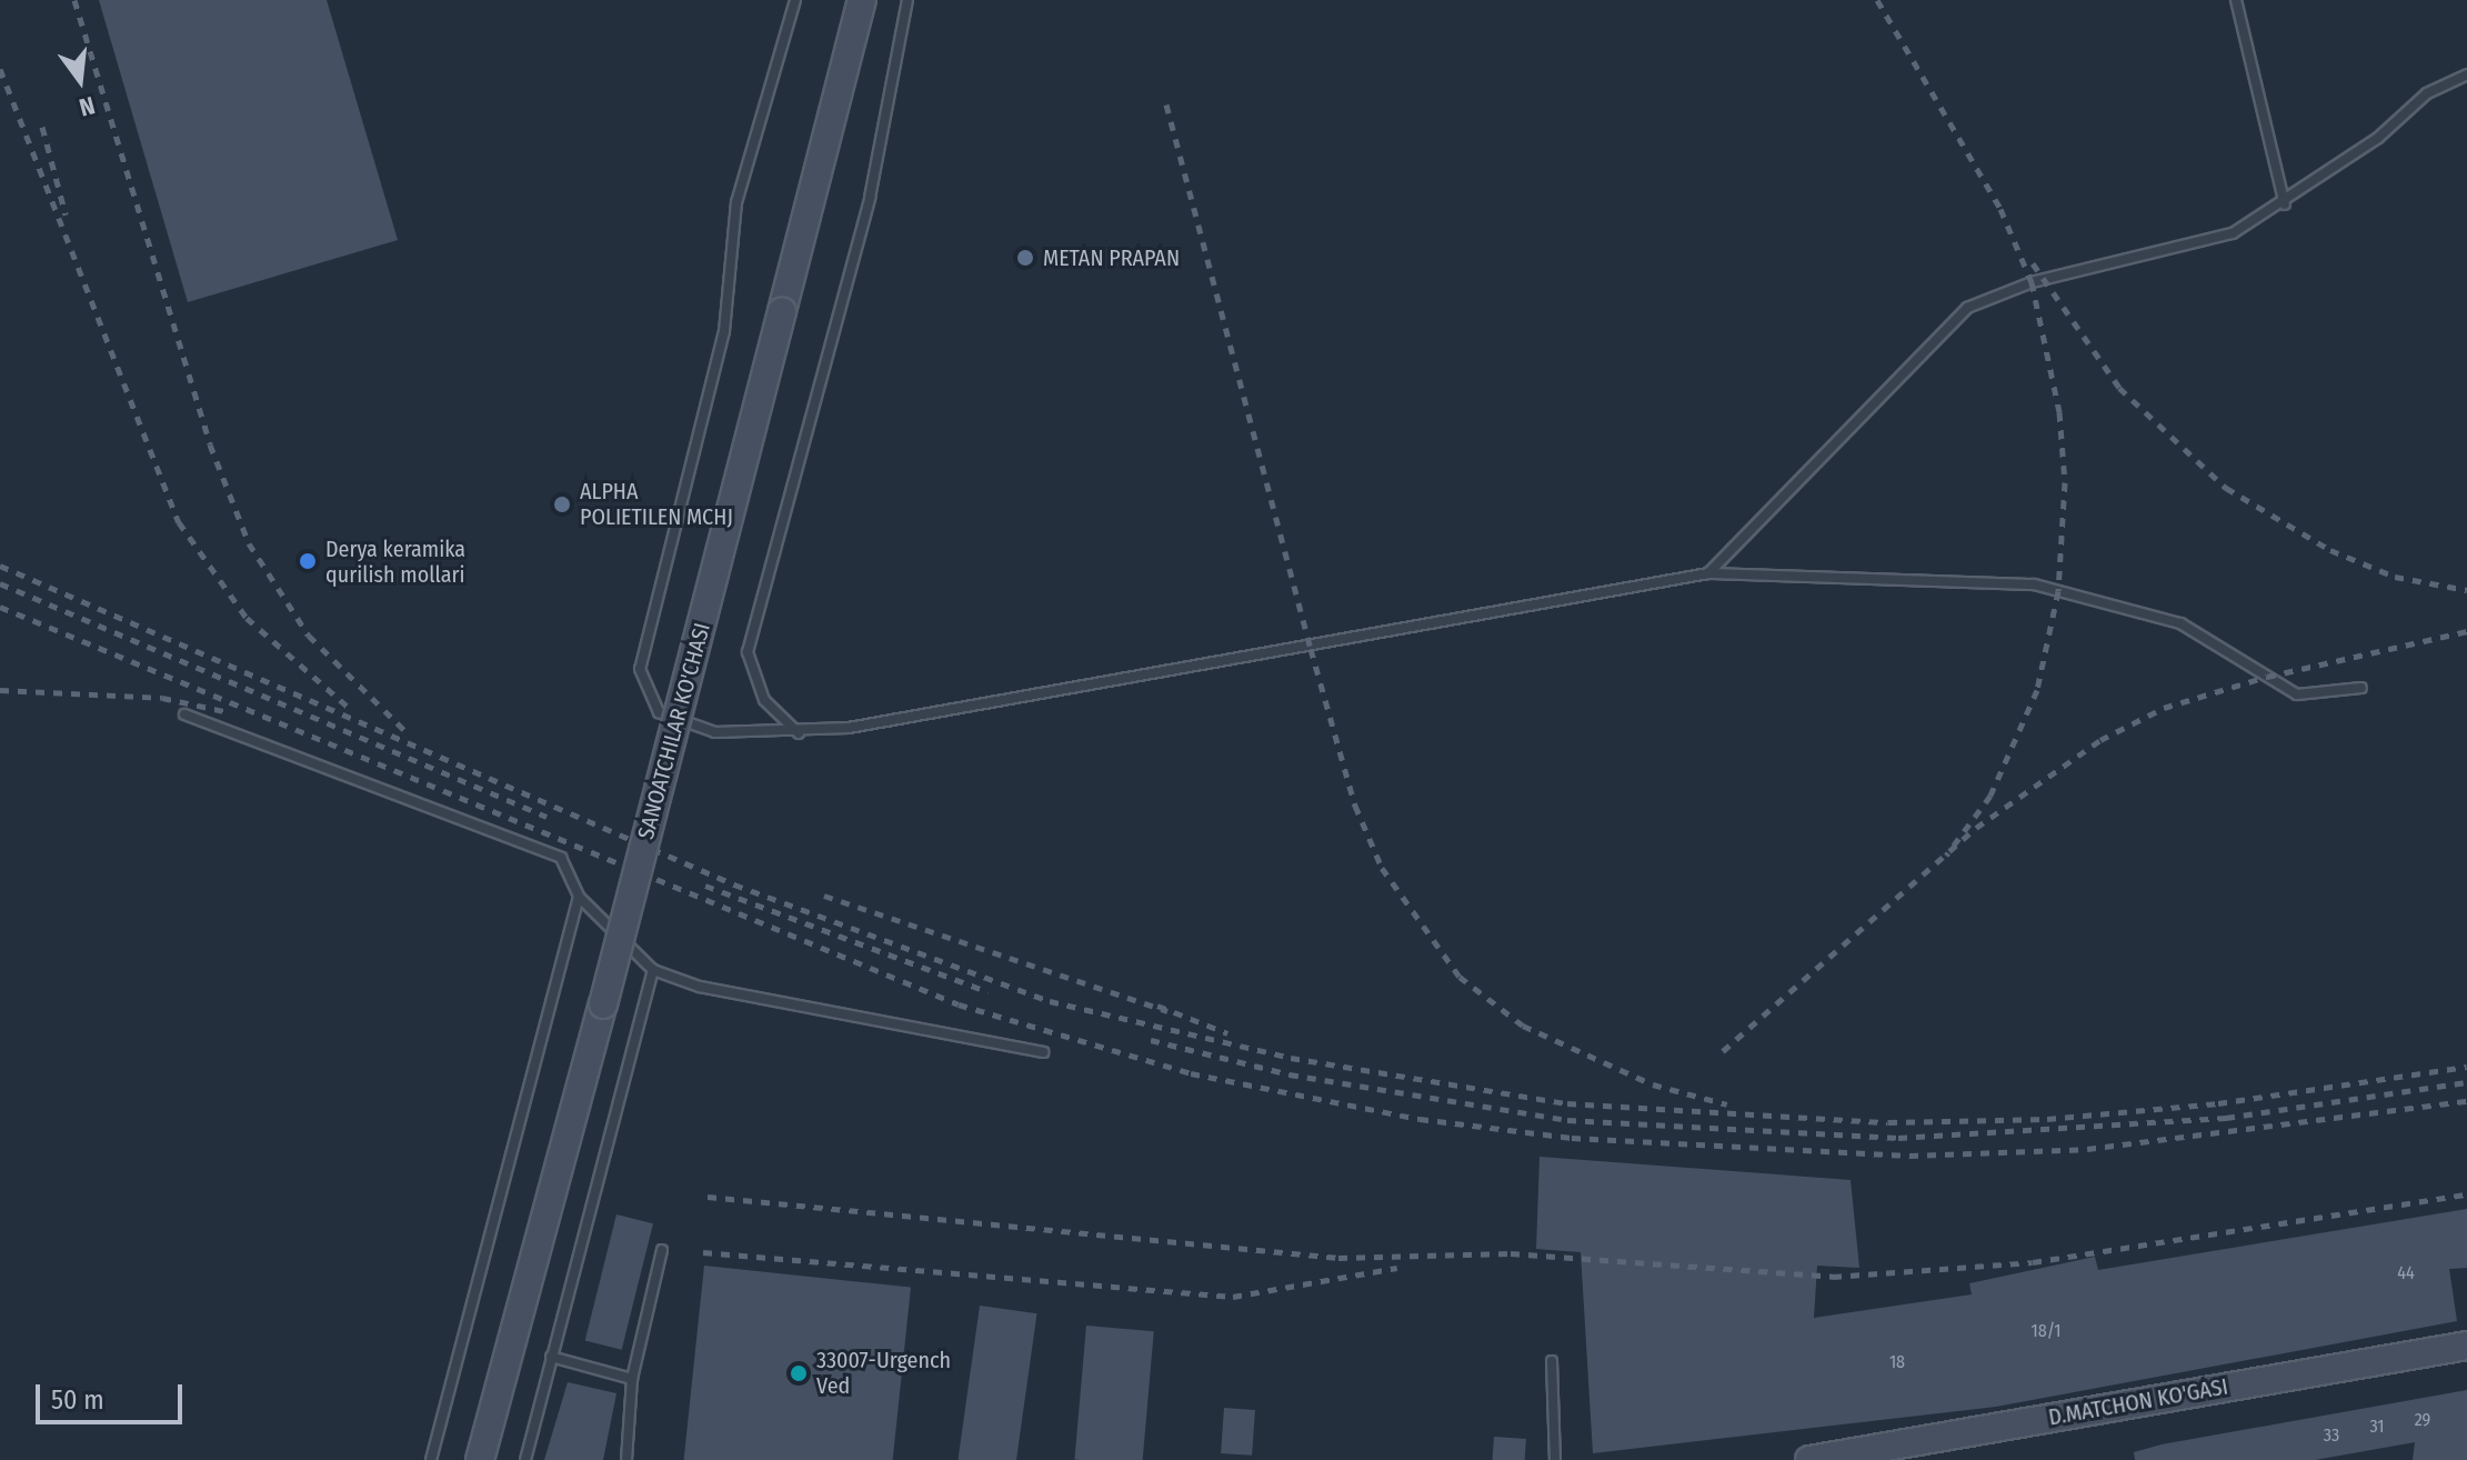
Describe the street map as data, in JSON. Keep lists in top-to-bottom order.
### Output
{
  "streets": {
    "main road": ["SANOATCHILAR KO'CHASI", "D.MATCHON KO'GASI"]
  },
  "places": [
    "METAN PRAPAN",
    "ALPHA POLIETILEN MCHJ",
    "Derya keramika qurilish mollari",
    "33007-Urgench Ved"
  ],
  "house_numbers": [
    "44",
    "18/1",
    "18",
    "29",
    "31",
    "33"
  ],
  "scale_bar": "50 m",
  "north": "bottom"
}
